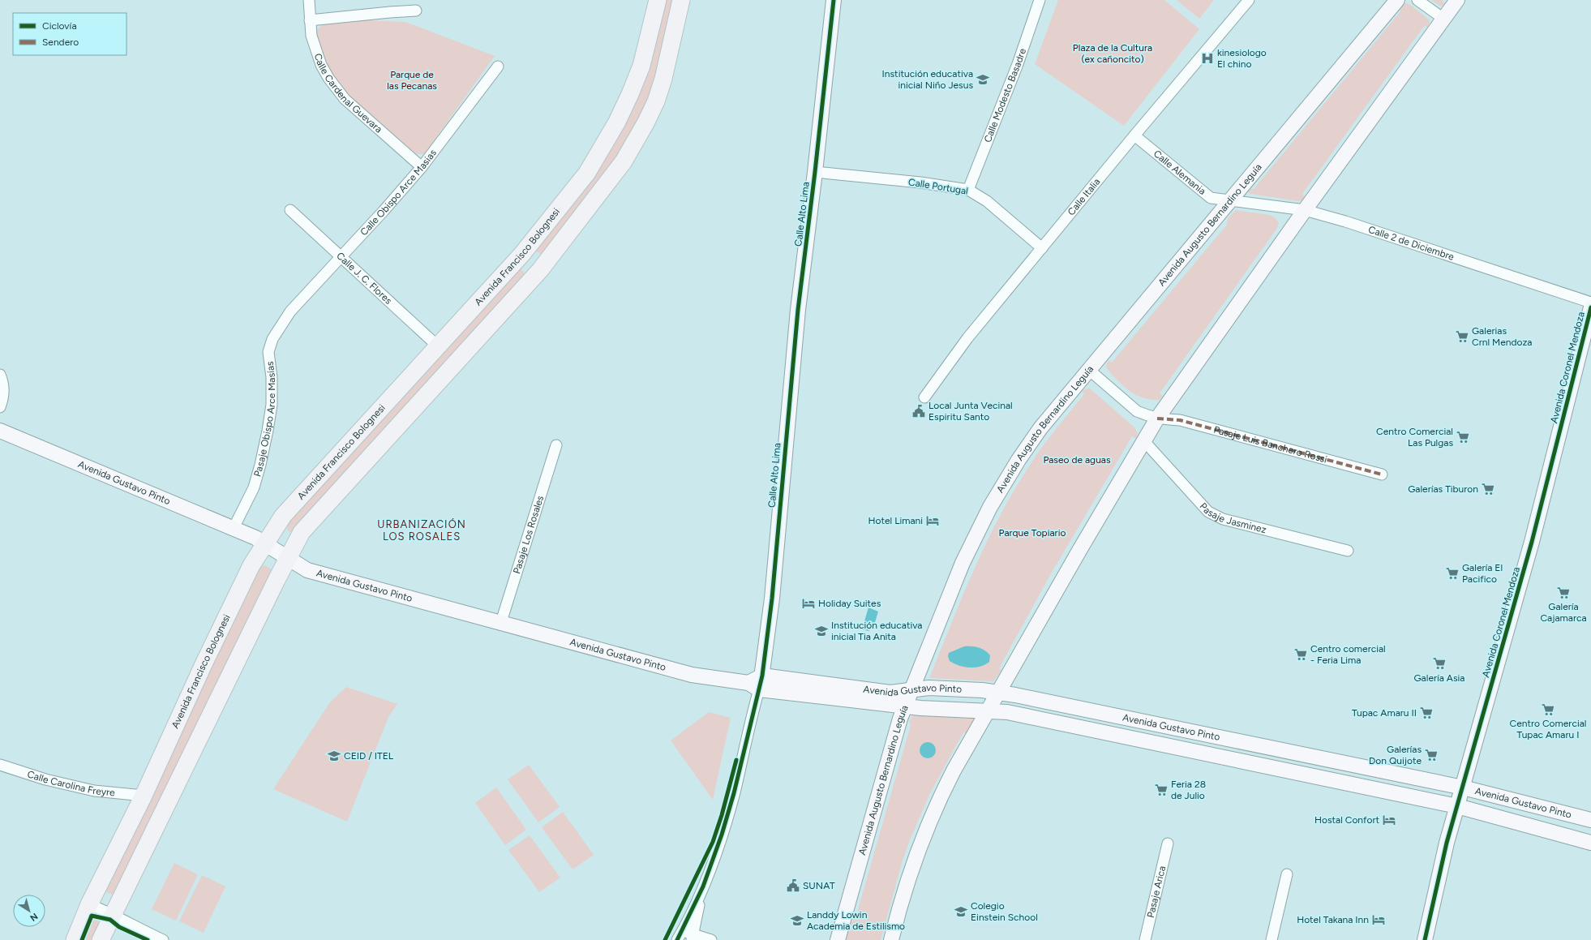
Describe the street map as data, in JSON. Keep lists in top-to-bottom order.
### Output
{
  "streets": {
    "main road": [
      "Calle Alto Lima",
      "Avenida Augusto Bernardino Leguía",
      "Avenida Francisco Bolognesi",
      "Avenida Coronel Mendoza",
      "Avenida Gustavo Pinto"
    ],
    "street": [
      "Calle Cardenal Guevara",
      "Calle Modesto Basadre",
      "Calle Alemania",
      "Calle Portugal",
      "Calle Obispo Arce Masias",
      "Calle Italia",
      "Calle 2 de Diciembre",
      "Calle J. C. Flores",
      "Pasaje Obispo Arce Masías",
      "Pasaje Luis Banchero Rossi",
      "Pasaje Jasminez",
      "Pasaje Los Rosales",
      "Calle Carolina Freyre",
      "Pasaje Arica"
    ]
  },
  "crossings": [
    ["Calle Cardenal Guevara", "Calle Obispo Arce Masias"],
    ["Calle Modesto Basadre", "Calle Portugal"],
    ["Calle Alemania", "Calle Italia"],
    ["Calle Alemania", "Avenida Augusto Bernardino Leguía"],
    ["Calle Alemania", "Calle 2 de Diciembre"],
    ["Calle Portugal", "Calle Italia"],
    ["Calle Portugal", "Calle Alto Lima"],
    ["Calle Obispo Arce Masias", "Calle J. C. Flores"],
    ["Calle Obispo Arce Masias", "Pasaje Obispo Arce Masías"],
    ["Calle Alto Lima", "Avenida Gustavo Pinto"],
    ["Avenida Augusto Bernardino Leguía", "Calle 2 de Diciembre"],
    ["Avenida Augusto Bernardino Leguía", "Pasaje Luis Banchero Rossi"],
    ["Avenida Augusto Bernardino Leguía", "Avenida Gustavo Pinto"],
    ["Avenida Francisco Bolognesi", "Calle J. C. Flores"],
    ["Avenida Francisco Bolognesi", "Avenida Gustavo Pinto"],
    ["Avenida Francisco Bolognesi", "Calle Carolina Freyre"],
    ["Avenida Coronel Mendoza", "Avenida Gustavo Pinto"],
    ["Pasaje Obispo Arce Masías", "Avenida Gustavo Pinto"],
    ["Avenida Gustavo Pinto", "Pasaje Los Rosales"]
  ],
  "districts": ["URBANIZACIÓN LOS ROSALES"],
  "parks": [
    "Plaza de la Cultura (ex cañoncito)",
    "Parque de las Pecanas",
    "Paseo de aguas",
    "Parque Topiario"
  ],
  "places": {
    "hospital": ["kinesiologo El chino"],
    "school or university": [
      "Institución educativa inicial Niño Jesus",
      "Institución educativa inicial Tia Anita",
      "CEID / ITEL",
      "Colegio Einstein School",
      "Landdy Lowin Academia de Estilismo"
    ],
    "supermarket": [
      "Galerias Crnl Mendoza",
      "Centro Comercial Las Pulgas",
      "Galerías Tiburon",
      "Galería El Pacifico",
      "Galería Cajamarca",
      "Centro comercial - Feria Lima",
      "Galería Asia",
      "Centro Comercial Tupac Amaru I",
      "Tupac Amaru II",
      "Galerías Don Quijote",
      "Feria 28 de Julio"
    ],
    "public building": ["Local Junta Vecinal Espiritu Santo", "SUNAT"],
    "hotel": [
      "Hotel Limani",
      "Holiday Suites",
      "Hostal Confort",
      "Hotel Takana Inn"
    ]
  },
  "legend": ["Ciclovía", "Sendero"],
  "north": "bottom right"
}
